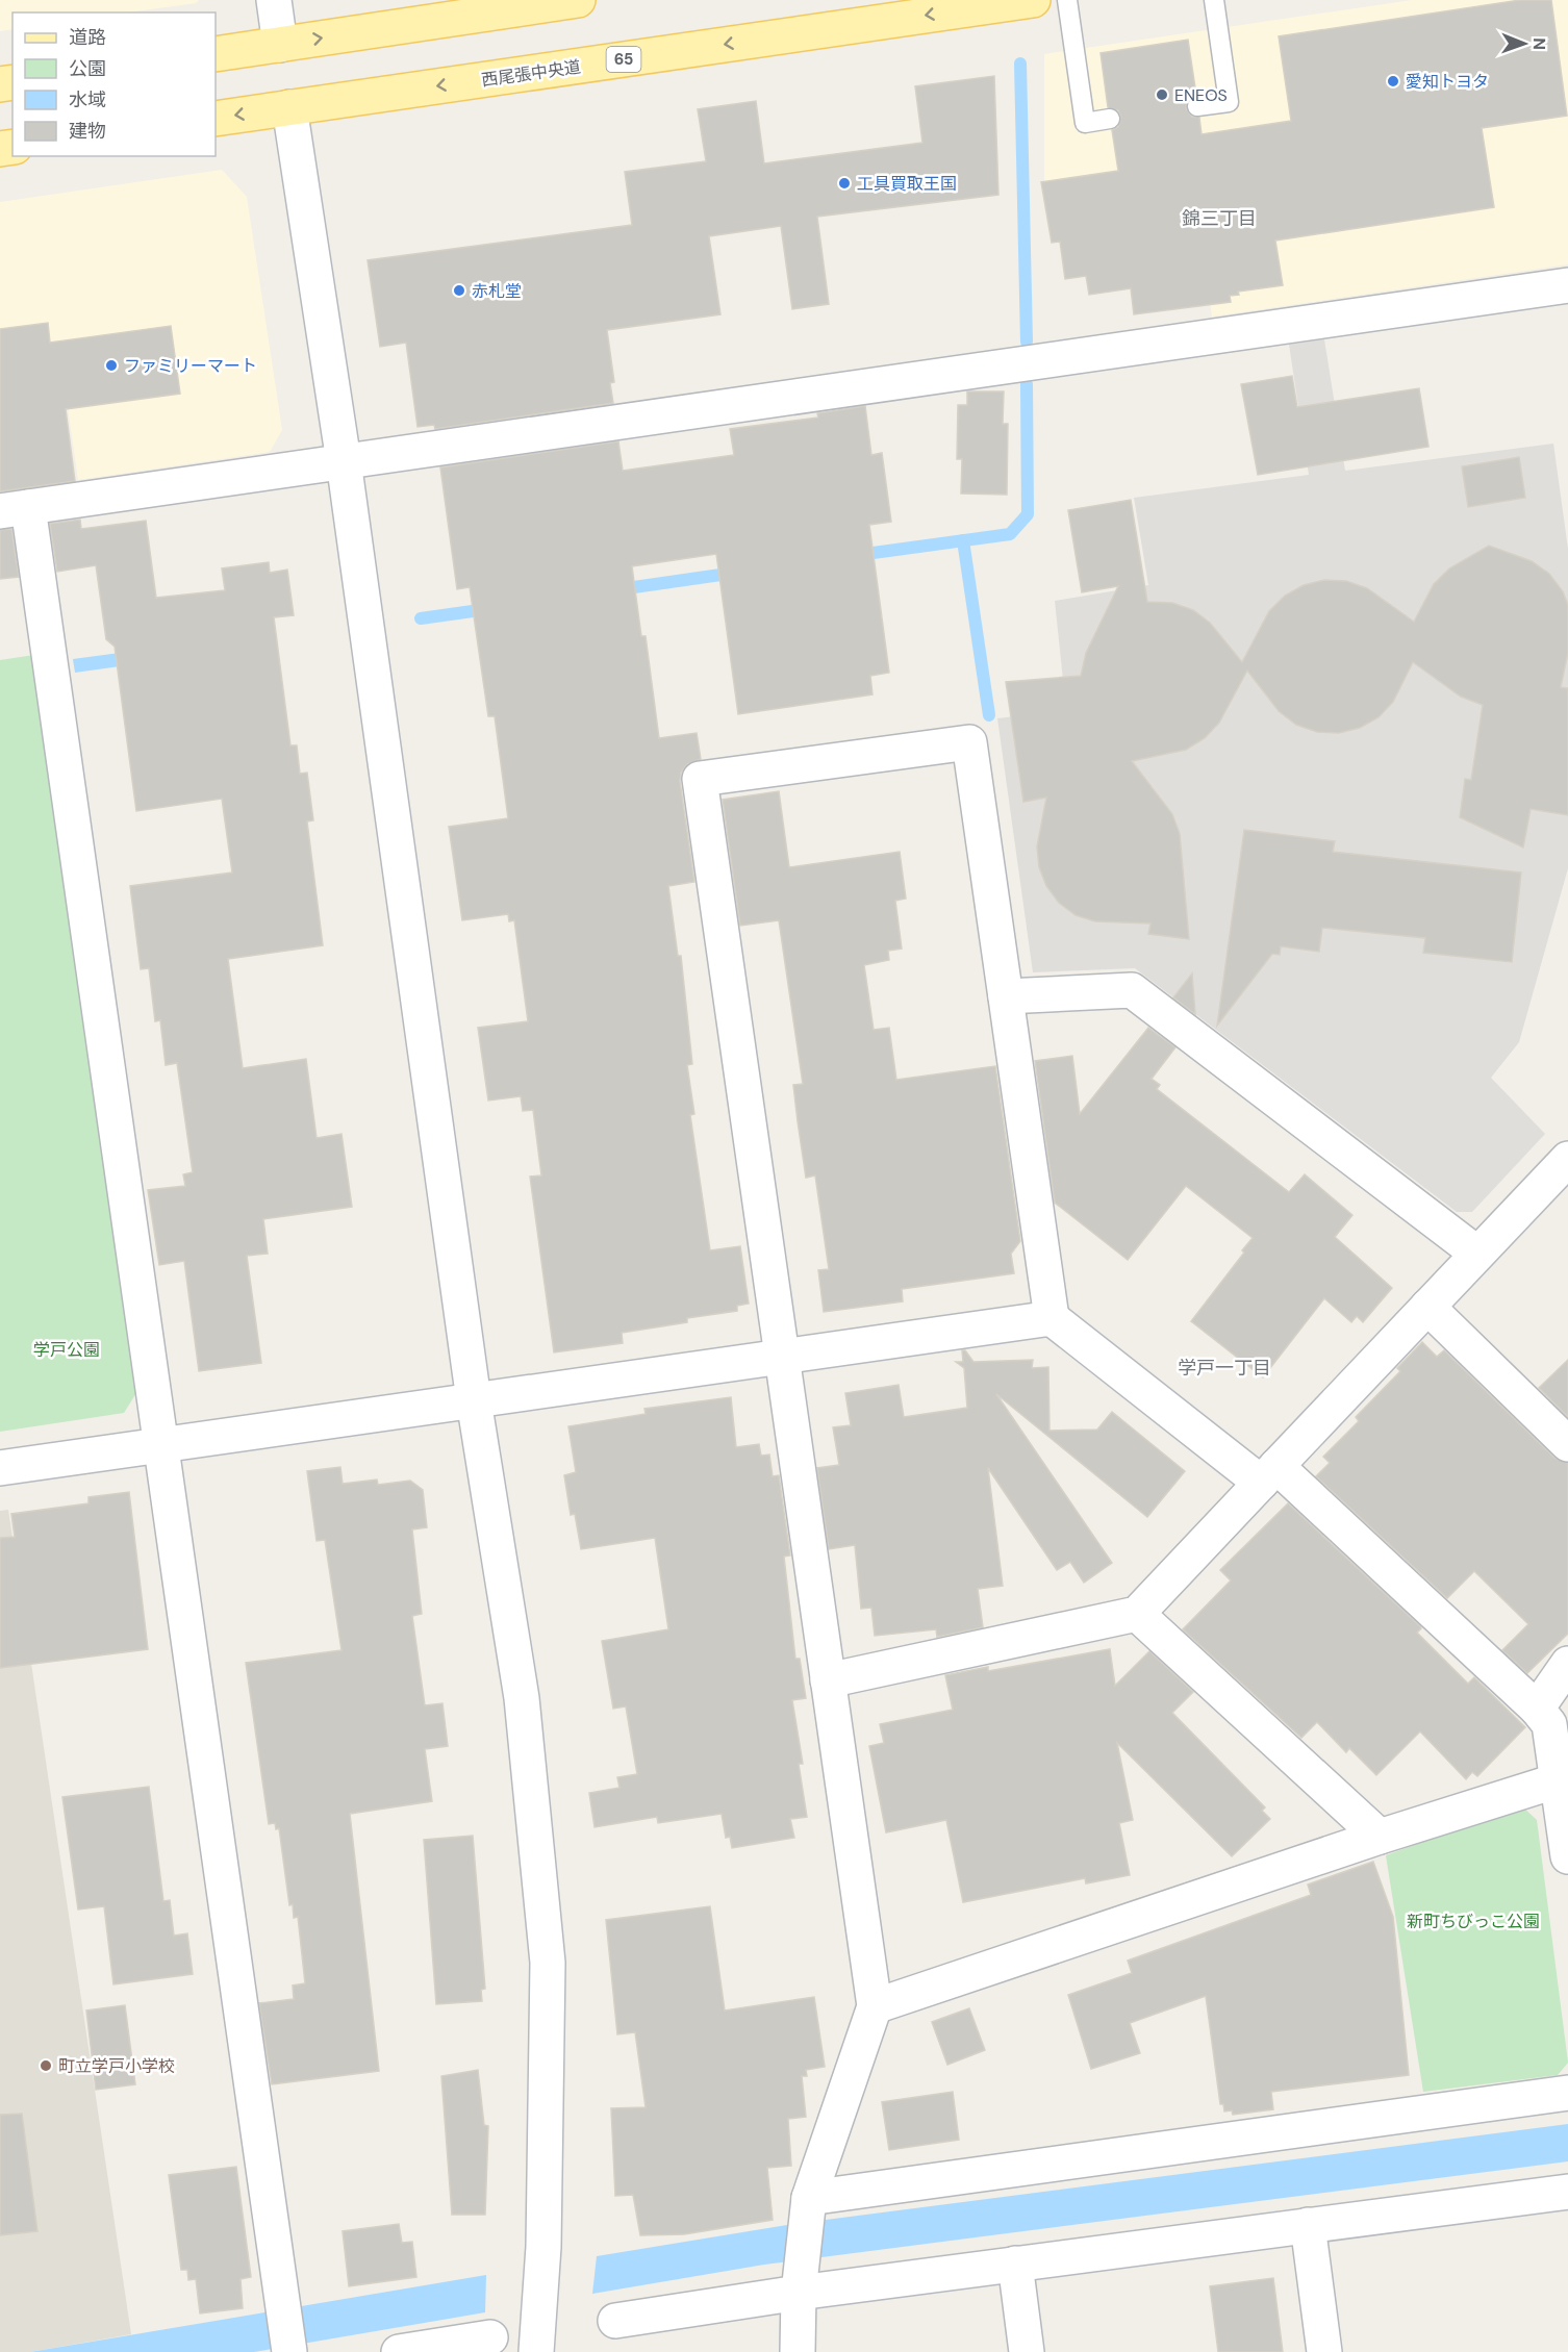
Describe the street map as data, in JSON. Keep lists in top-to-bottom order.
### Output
{
  "streets": {
    "main road": ["65", "西尾張中央道"]
  },
  "districts": ["錦三丁目", "学戸一丁目"],
  "parks": ["学戸公園", "新町ちびっこ公園"],
  "places": [
    "愛知トヨタ",
    "ENEOS",
    "工具買取王国",
    "赤札堂",
    "ファミリーマート",
    "町立学戸小学校"
  ],
  "legend": [
    "道路",
    "公園",
    "水域",
    "建物"
  ],
  "north": "right"
}
